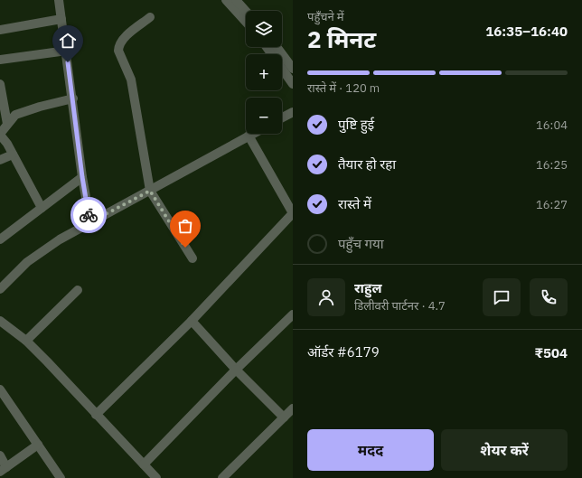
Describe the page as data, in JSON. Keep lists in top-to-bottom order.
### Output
{
  "page": {
    "heading": ["2 मिनट", "पहुँचने में", "16:35–16:40"],
    "panel": [
      "राहुल",
      "डिलीवरी पार्टनर · 4.7",
      "ऑर्डर #6179",
      "₹504"
    ],
    "map_buttons": ["+", "−"],
    "bar": "रास्ते में · 120 m",
    "list": [
      ["पुष्टि हुई", "16:04"],
      ["तैयार हो रहा", "16:25"],
      ["रास्ते में", "16:27"],
      "पहुँच गया"
    ],
    "buttons": ["मदद", "शेयर करें"]
  }
}
